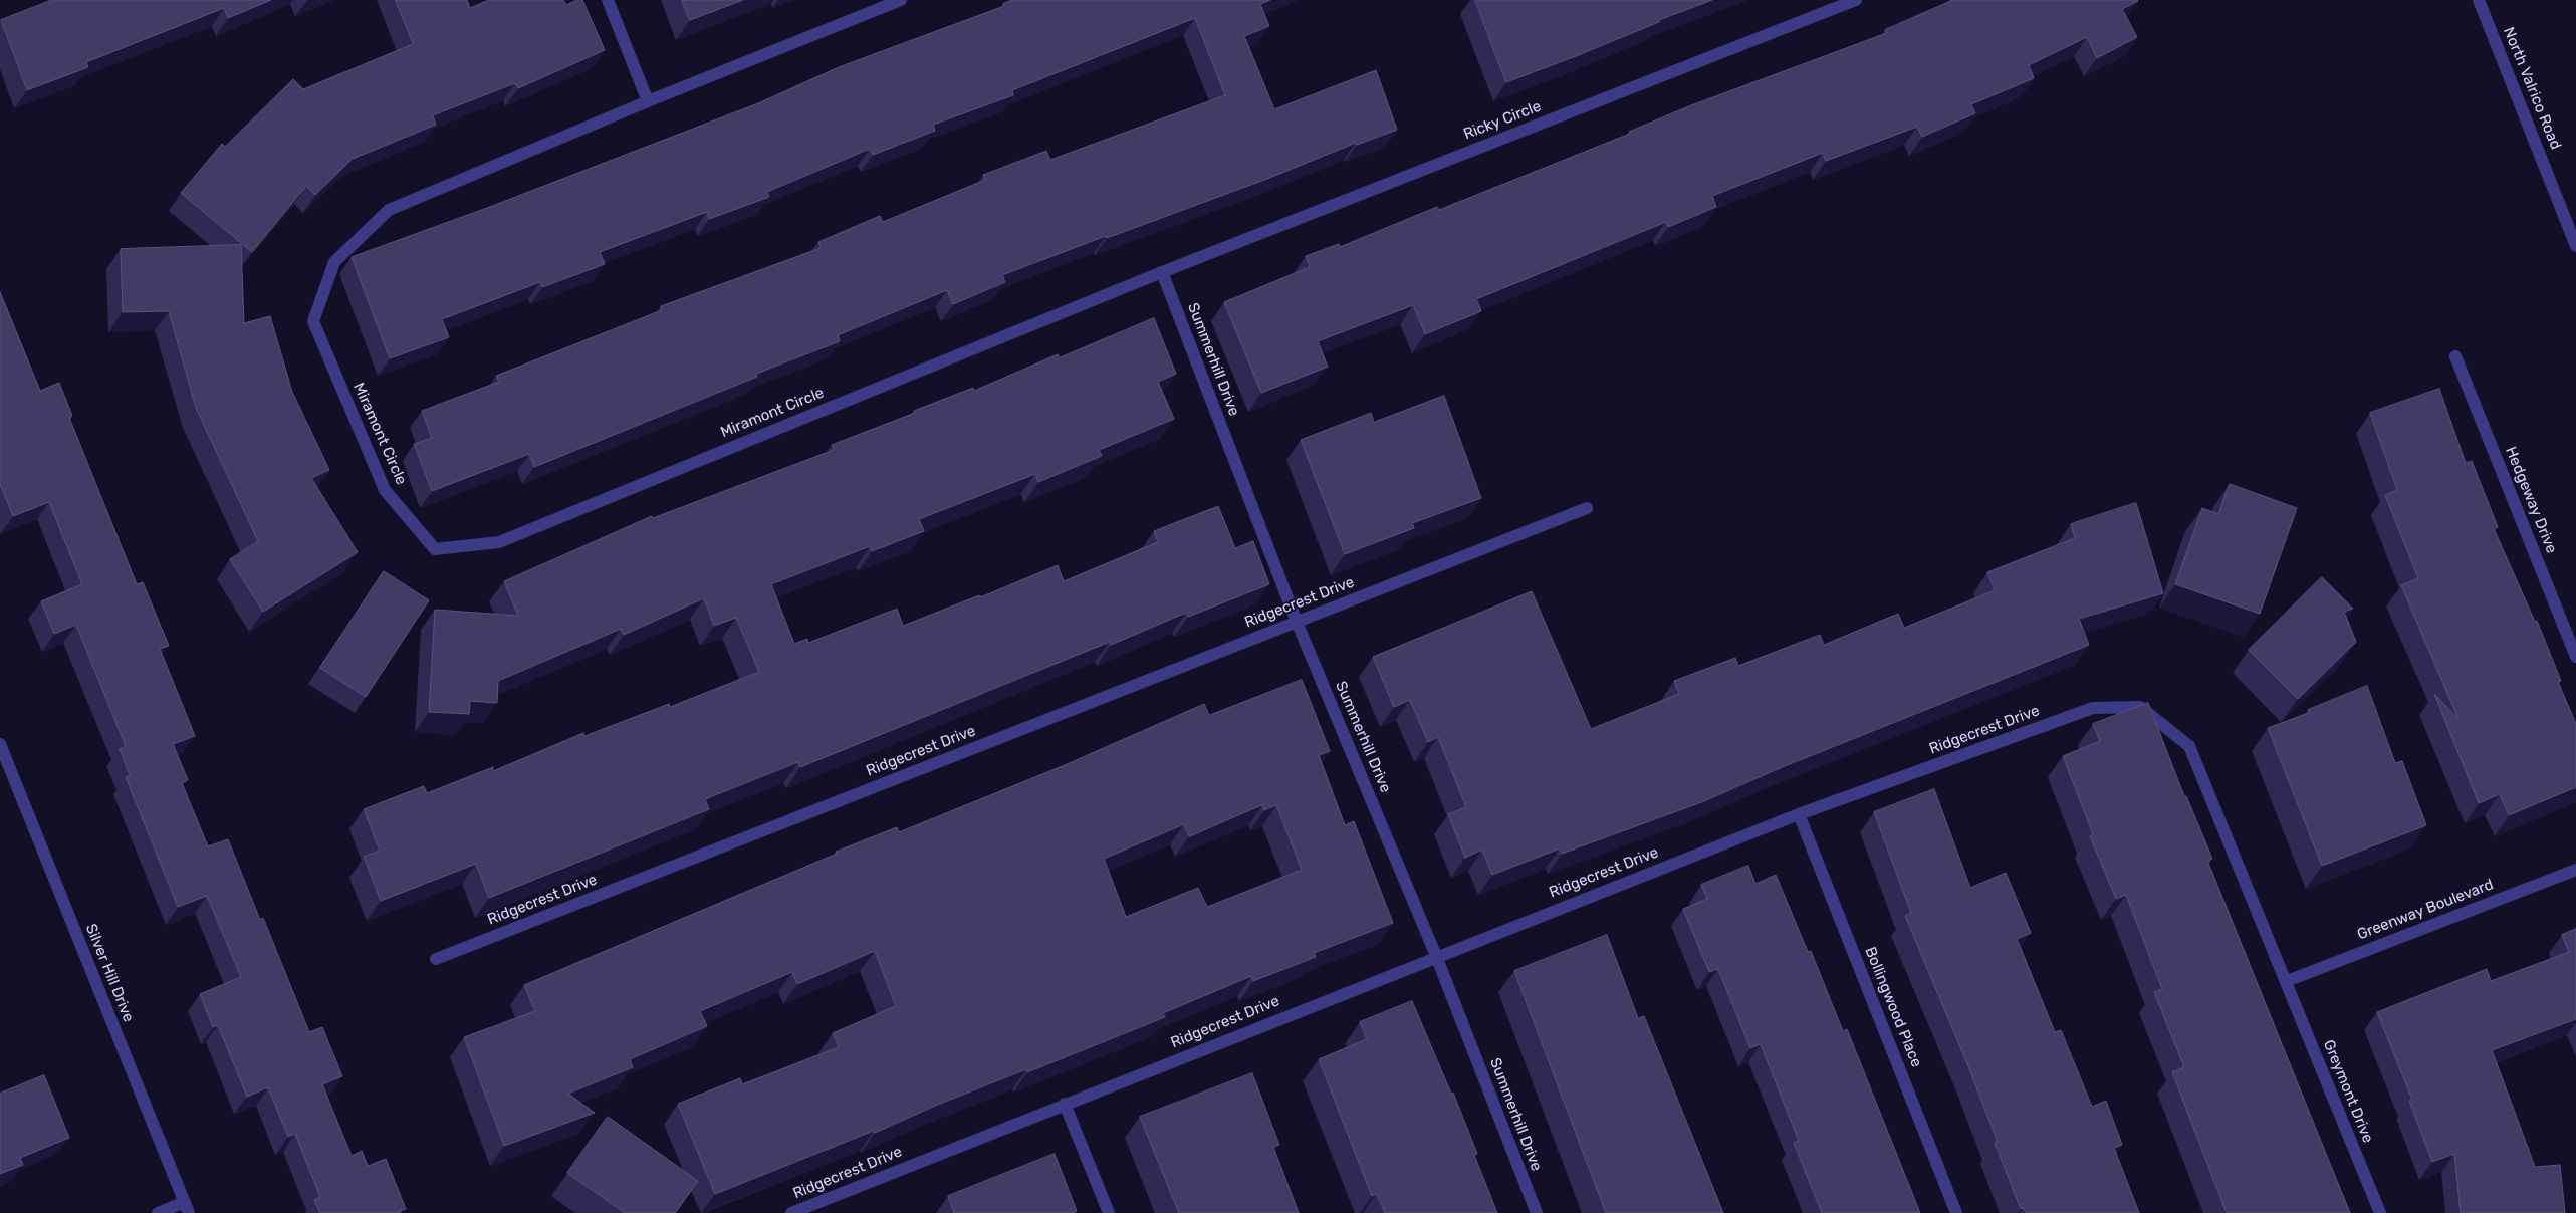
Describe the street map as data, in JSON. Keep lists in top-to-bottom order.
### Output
{
  "streets": {
    "street": [
      "North Valrico Road",
      "Ricky Circle",
      "Summerhill Drive",
      "Miramont Circle",
      "Hedgeway Drive",
      "Ridgecrest Drive",
      "Greenway Boulevard",
      "Silver Hill Drive",
      "Bollingwood Place",
      "Greymont Drive"
    ]
  },
  "crossings": [
    ["Ricky Circle", "Summerhill Drive"],
    ["Ricky Circle", "Miramont Circle"],
    ["Summerhill Drive", "Miramont Circle"],
    ["Summerhill Drive", "Ridgecrest Drive"],
    ["Ridgecrest Drive", "Greenway Boulevard"],
    ["Ridgecrest Drive", "Bollingwood Place"],
    ["Ridgecrest Drive", "Greymont Drive"],
    ["Greenway Boulevard", "Greymont Drive"]
  ]
}
